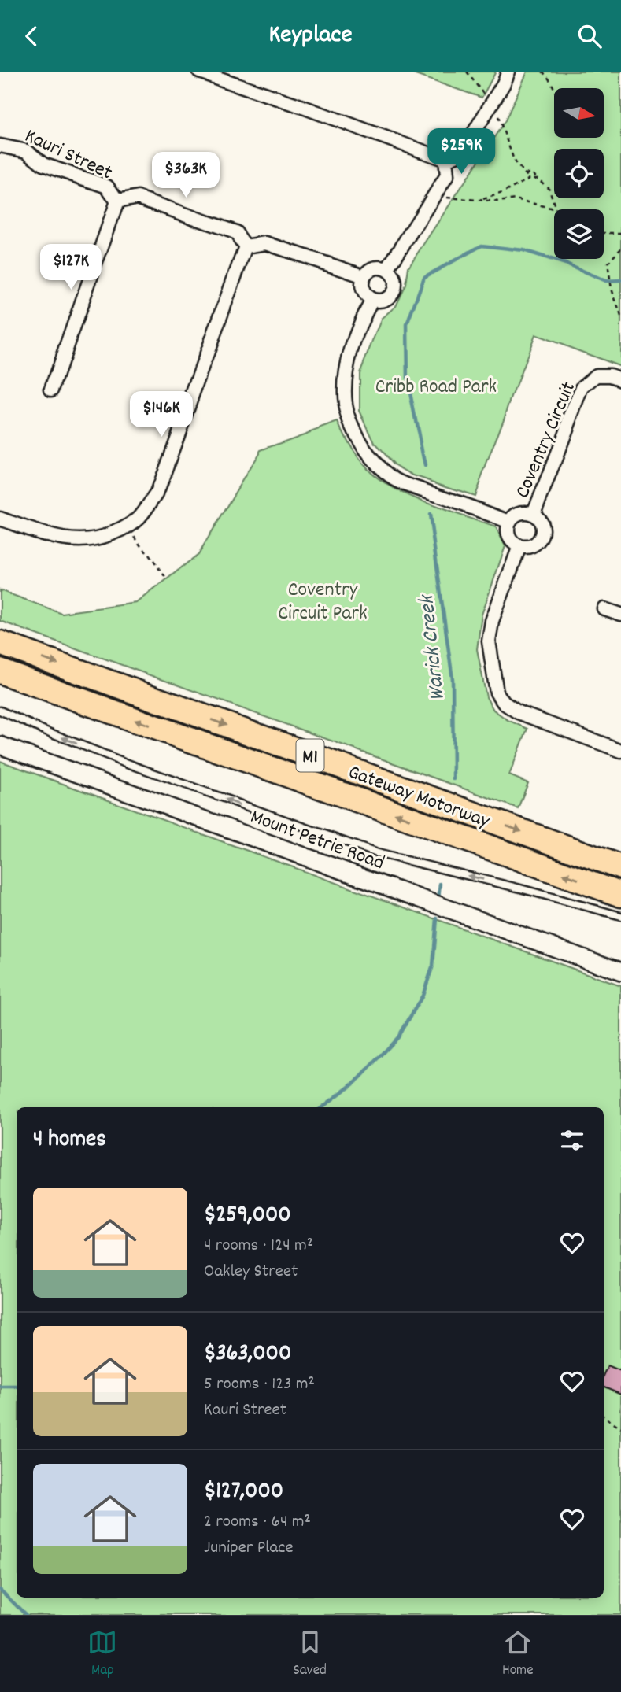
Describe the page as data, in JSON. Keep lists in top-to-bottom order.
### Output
{
  "streets": {
    "highway": ["M1", "Gateway Motorway"],
    "street": ["Kauri Street", "Coventry Circuit", "Mount Petrie Road"]
  },
  "water": ["Warick Creek"],
  "parks": ["Cribb Road Park", "Coventry Circuit Park"],
  "north": "right",
  "page": {
    "header": "Keyplace",
    "price": [
      "$259K",
      "$363K",
      "$127K",
      "$146K"
    ],
    "heading": "4 homes",
    "list": [
      {
        "name": "$259,000",
        "note": "4 rooms · 124 m² · Oakley Street"
      },
      {
        "name": "$363,000",
        "note": "5 rooms · 123 m² · Kauri Street"
      },
      {
        "name": "$127,000",
        "note": "2 rooms · 64 m² · Juniper Place"
      }
    ],
    "tabs": ["Map", "Saved", "Home"]
  }
}
